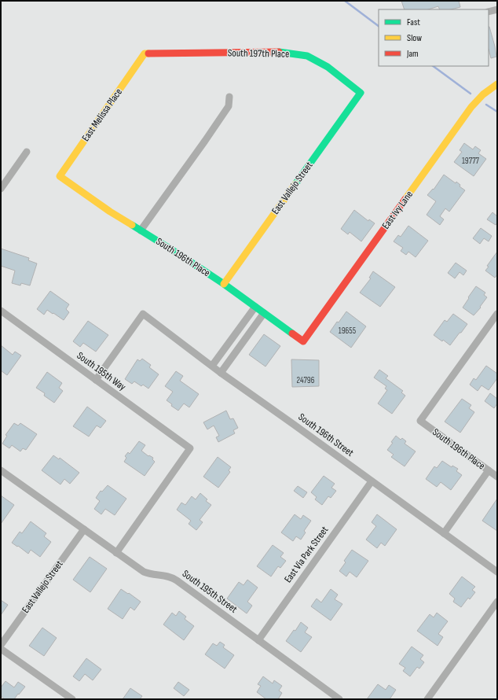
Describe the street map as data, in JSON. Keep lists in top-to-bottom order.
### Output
{
  "streets": {
    "street": [
      "South 197th Place",
      "East Melissa Place",
      "East Vallejo Street",
      "East Ivy Lane",
      "South 196th Place",
      "South 195th Way",
      "South 196th Street",
      "East Via Park Street",
      "South 195th Street"
    ]
  },
  "crossings": [
    ["South 197th Place", "East Melissa Place"],
    ["South 197th Place", "East Vallejo Street"],
    ["East Melissa Place", "South 196th Place"],
    ["East Vallejo Street", "South 196th Place"],
    ["East Vallejo Street", "South 195th Street"],
    ["East Ivy Lane", "South 196th Place"],
    ["South 195th Way", "South 196th Street"],
    ["South 195th Way", "South 195th Street"],
    ["South 196th Street", "East Via Park Street"],
    ["East Via Park Street", "South 195th Street"]
  ],
  "house_numbers": ["19777", "19655", "24796"],
  "legend": ["Fast", "Slow", "Jam"]
}
